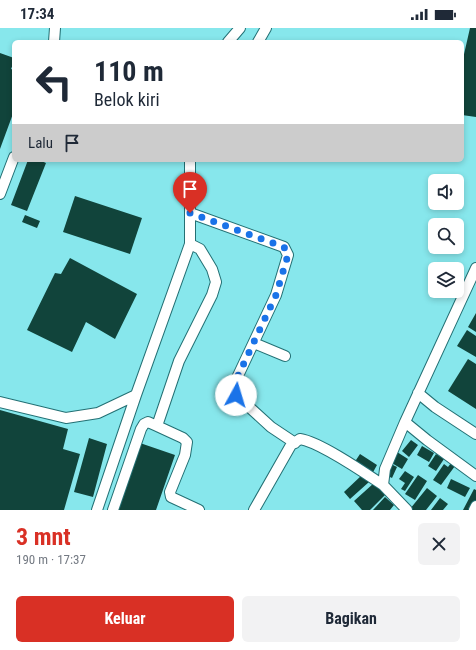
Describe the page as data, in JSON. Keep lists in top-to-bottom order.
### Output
{
  "page": {
    "status": "17:34",
    "turn": ["110 m", "Belok kiri"],
    "then": "Lalu",
    "heading": ["3 mnt", "190 m · 17:37"],
    "buttons": ["Keluar", "Bagikan"]
  }
}
